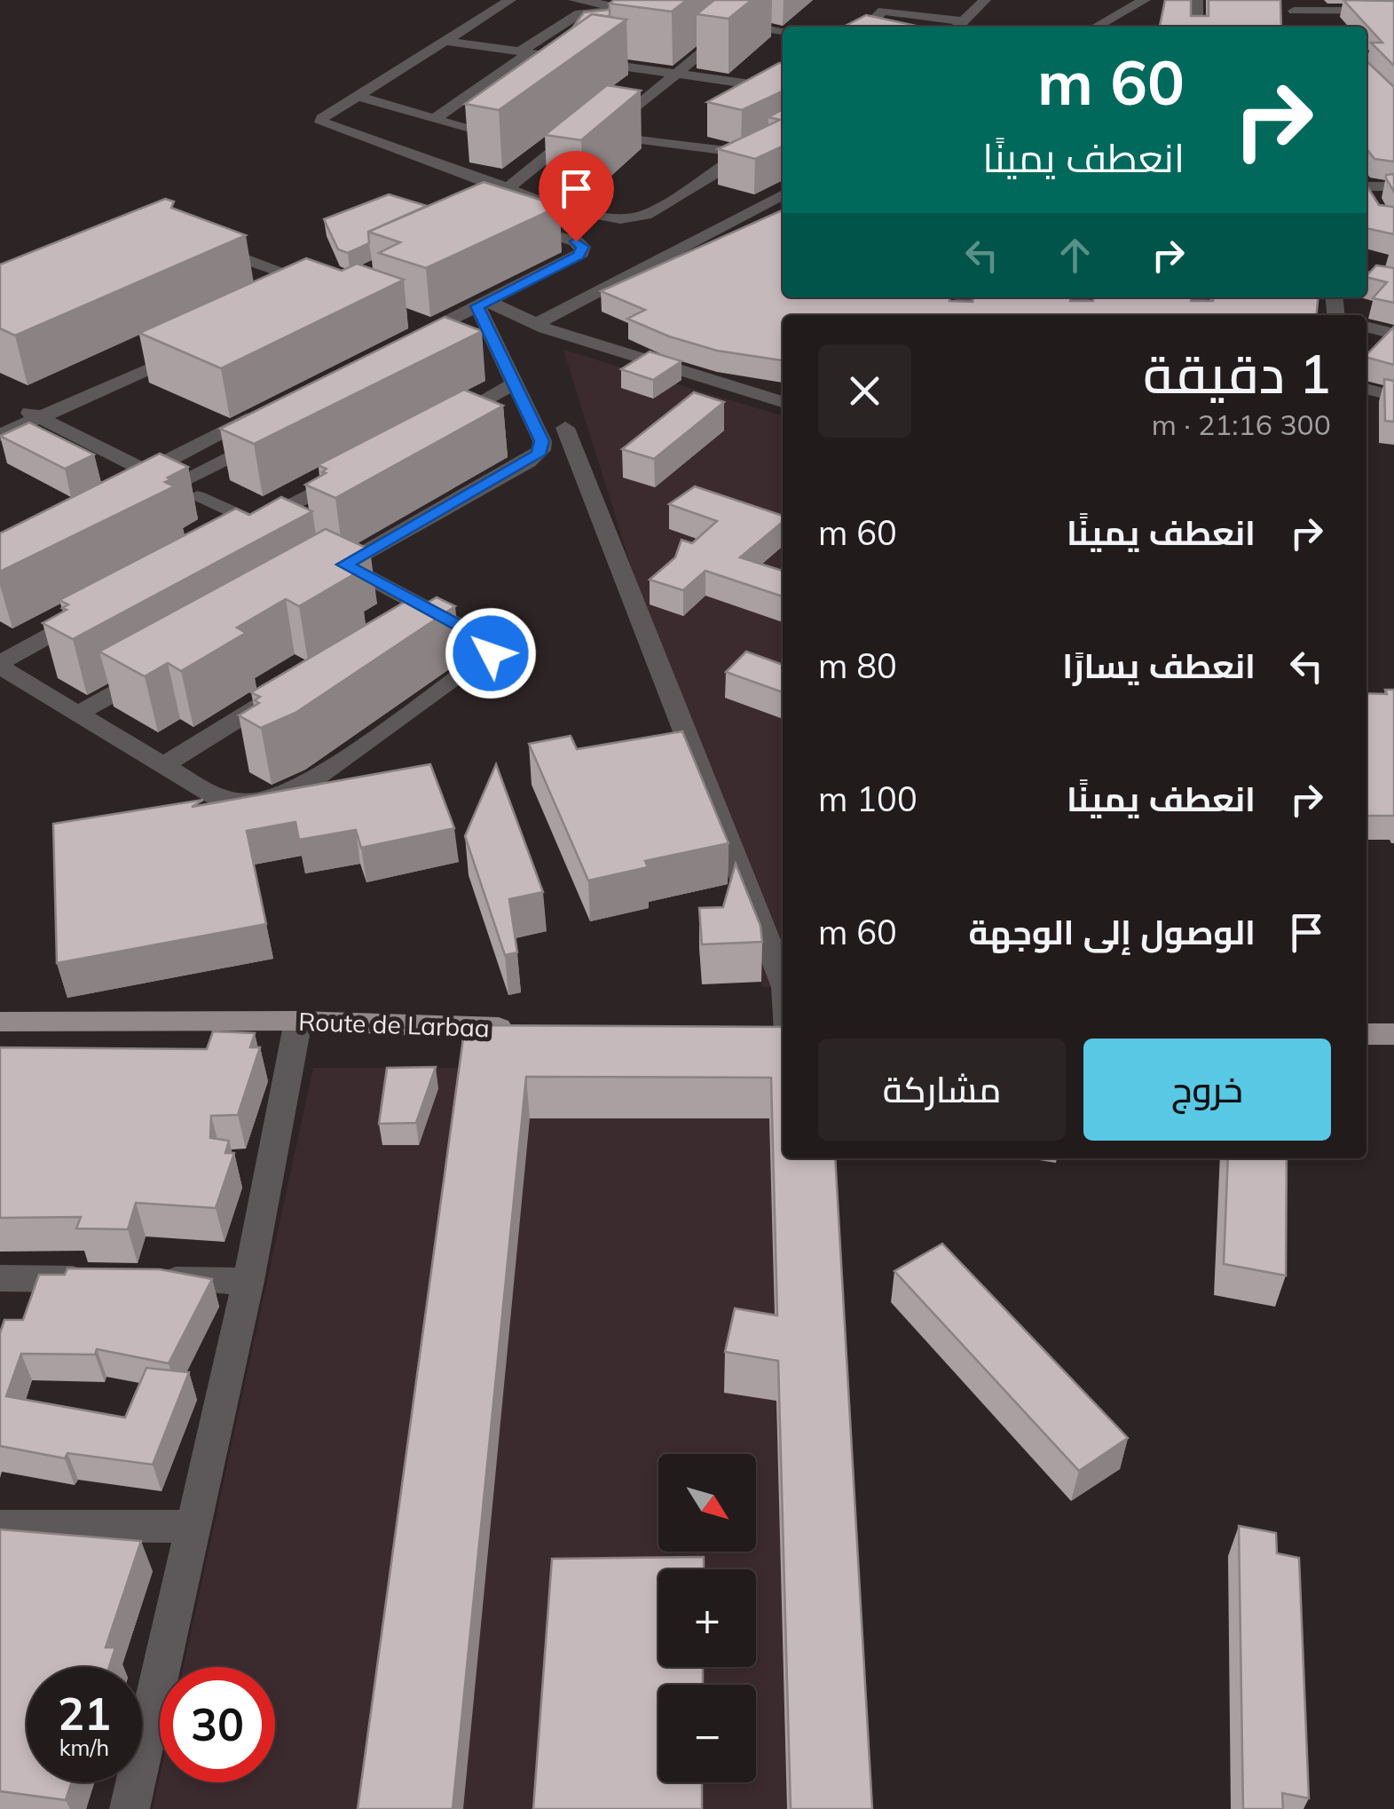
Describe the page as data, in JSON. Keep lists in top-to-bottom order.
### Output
{
  "streets": {
    "main road": ["Route de Larbaa"]
  },
  "north": "bottom right",
  "page": {
    "turn": ["60 m", "انعطف يمينًا"],
    "heading": ["1 دقيقة", "300 m · 21:16"],
    "list": [
      {
        "name": "انعطف يمينًا",
        "value": "60 m"
      },
      {
        "name": "انعطف يسارًا",
        "value": "80 m"
      },
      {
        "name": "انعطف يمينًا",
        "value": "100 m"
      },
      {
        "name": "الوصول إلى الوجهة",
        "value": "60 m"
      }
    ],
    "buttons": ["خروج", "مشاركة"],
    "map_buttons": ["+", "−"],
    "speed": "21 km/h",
    "limit": "30"
  }
}
